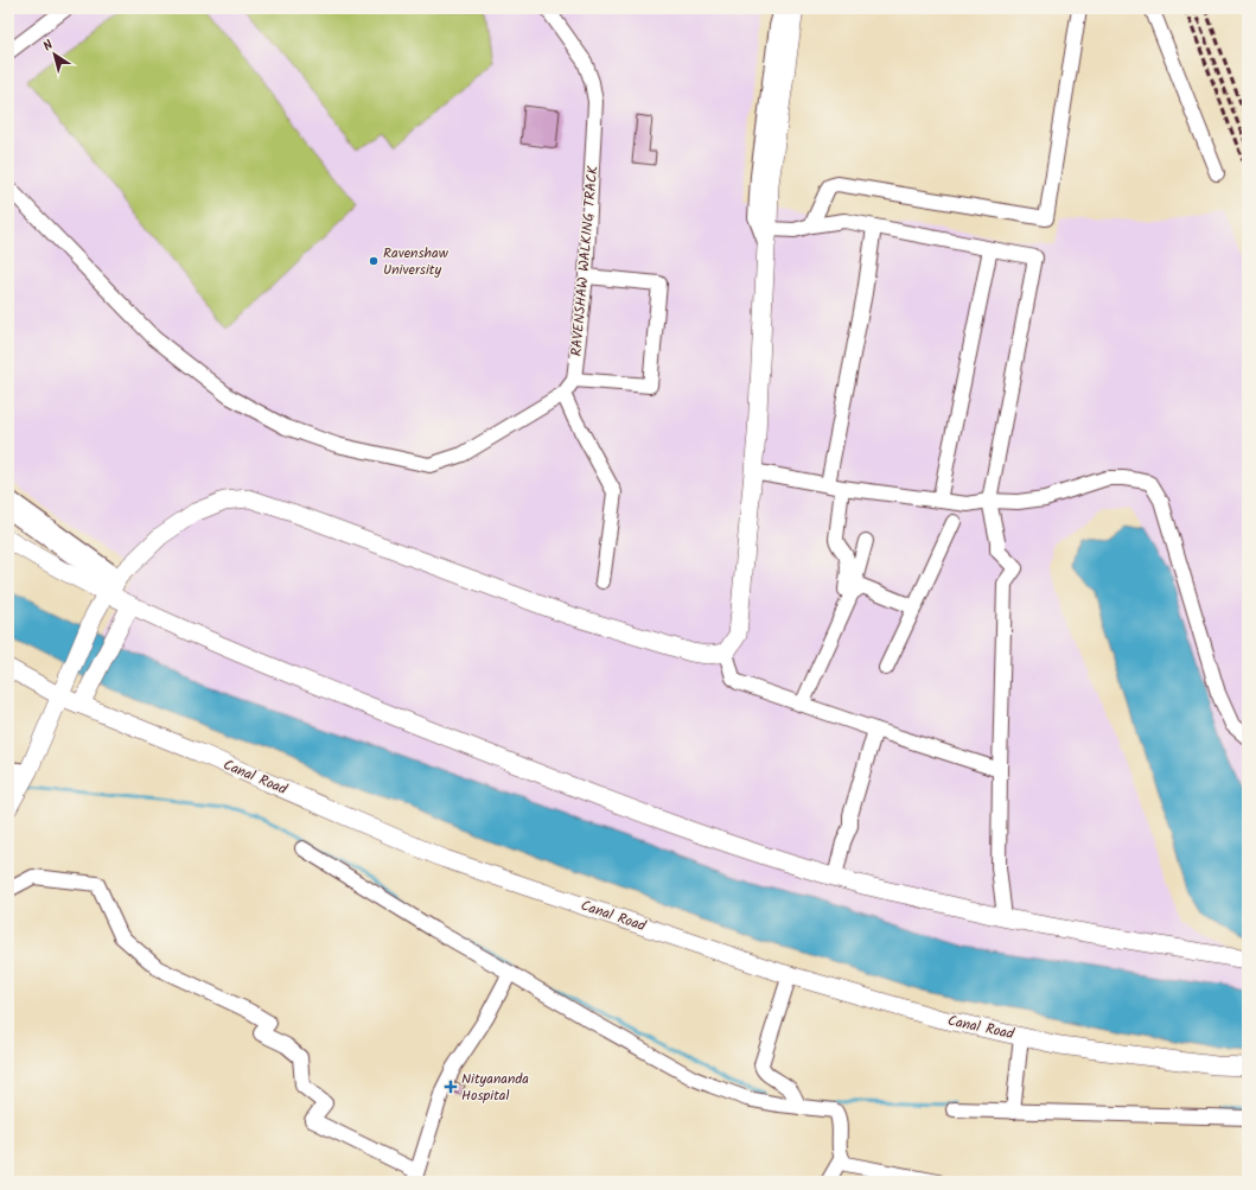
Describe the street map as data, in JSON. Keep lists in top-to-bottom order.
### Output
{
  "streets": {
    "main road": ["Canal Road"],
    "street": ["RAVENSHAW WALKING TRACK"]
  },
  "places": {
    "other": ["Ravenshaw University"],
    "health": ["Nityananda Hospital"]
  },
  "north": "top left"
}
